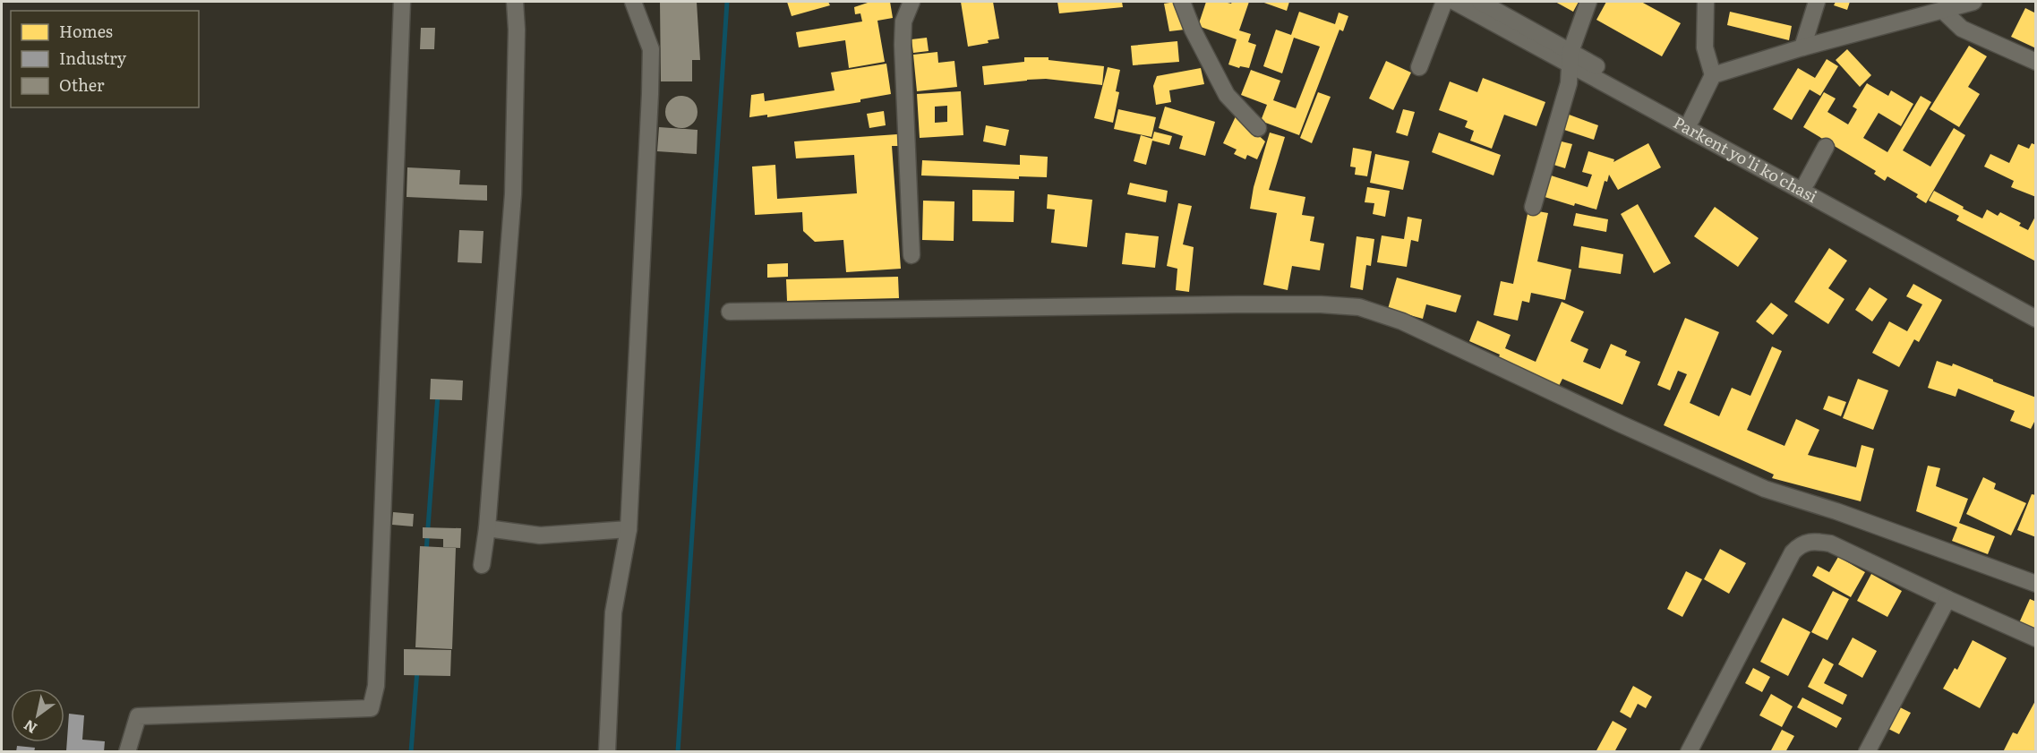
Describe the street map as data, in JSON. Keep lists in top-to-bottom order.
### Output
{
  "streets": {
    "street": ["Parkent yo'li ko'chasi"]
  },
  "legend": ["Homes", "Industry", "Other"],
  "north": "bottom left"
}
